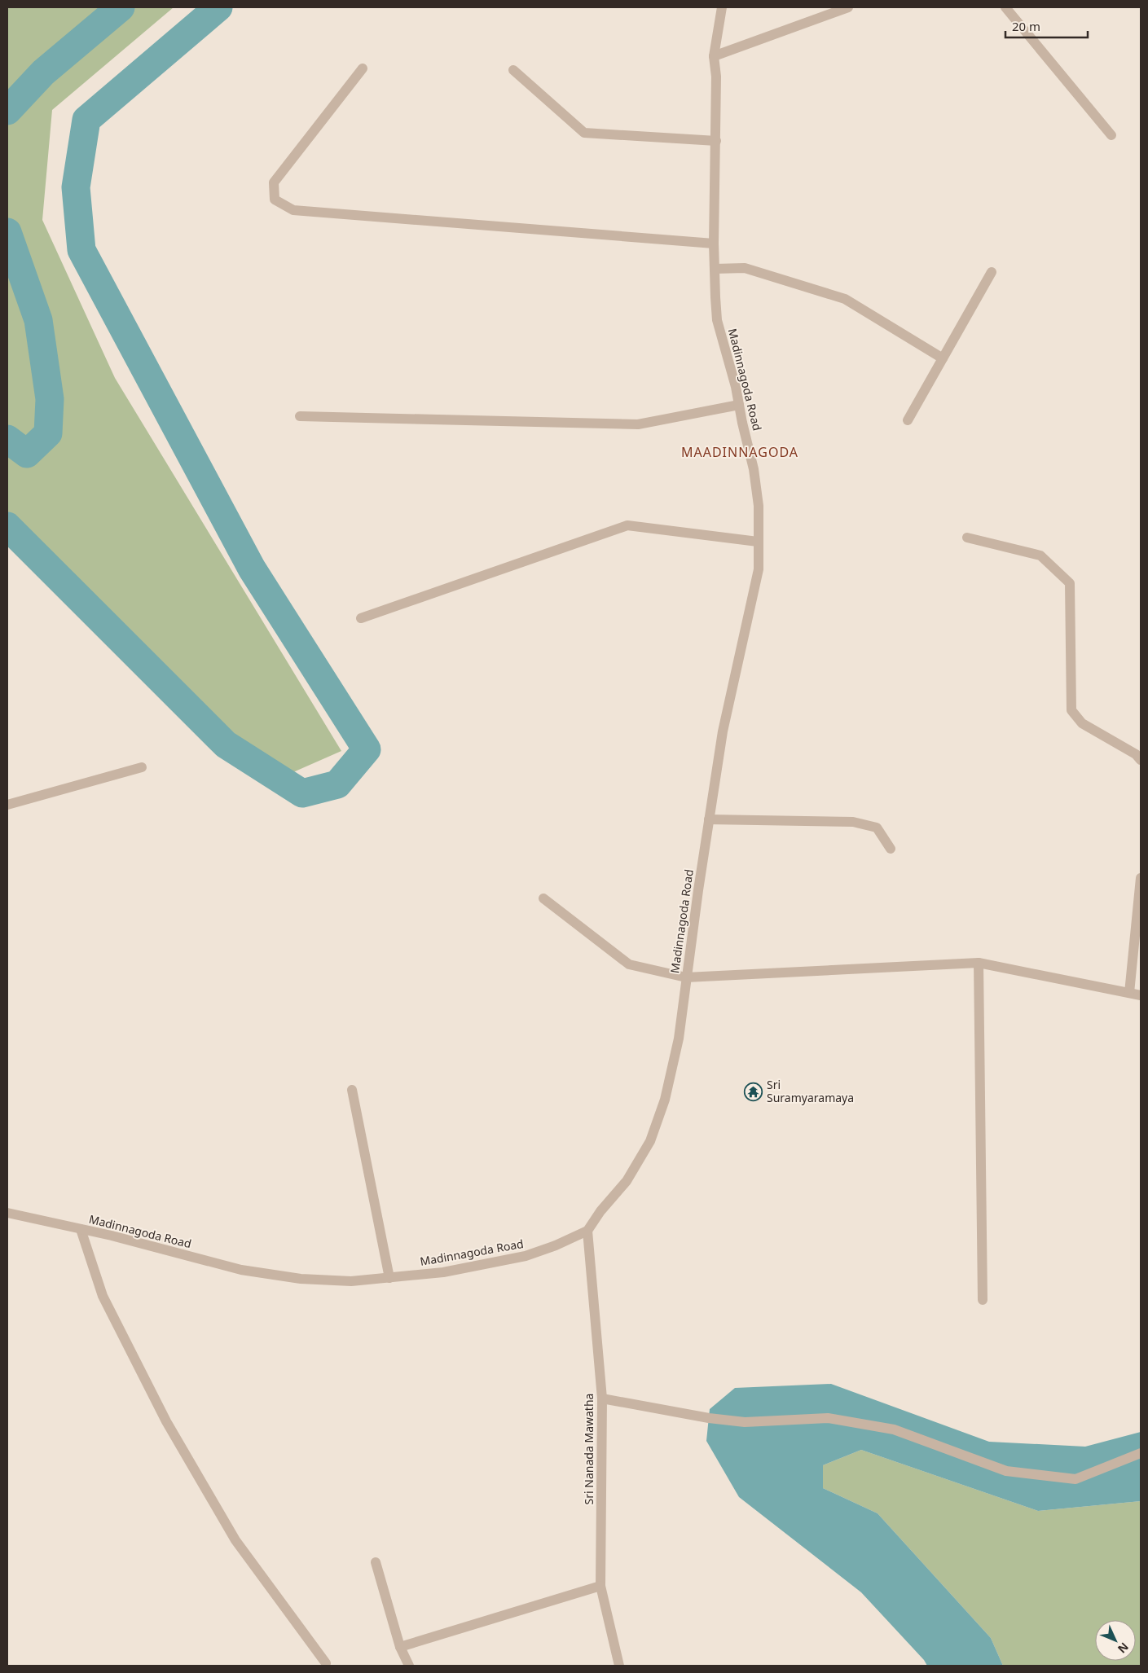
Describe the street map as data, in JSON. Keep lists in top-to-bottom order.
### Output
{
  "streets": {
    "street": ["Madinnagoda Road", "Sri Nanada Mawatha"]
  },
  "crossings": [
    ["Madinnagoda Road", "Sri Nanada Mawatha"]
  ],
  "districts": ["MAADINNAGODA"],
  "places": {
    "temple": ["Sri Suramyaramaya"]
  },
  "scale_bar": "20 m",
  "north": "bottom right"
}
